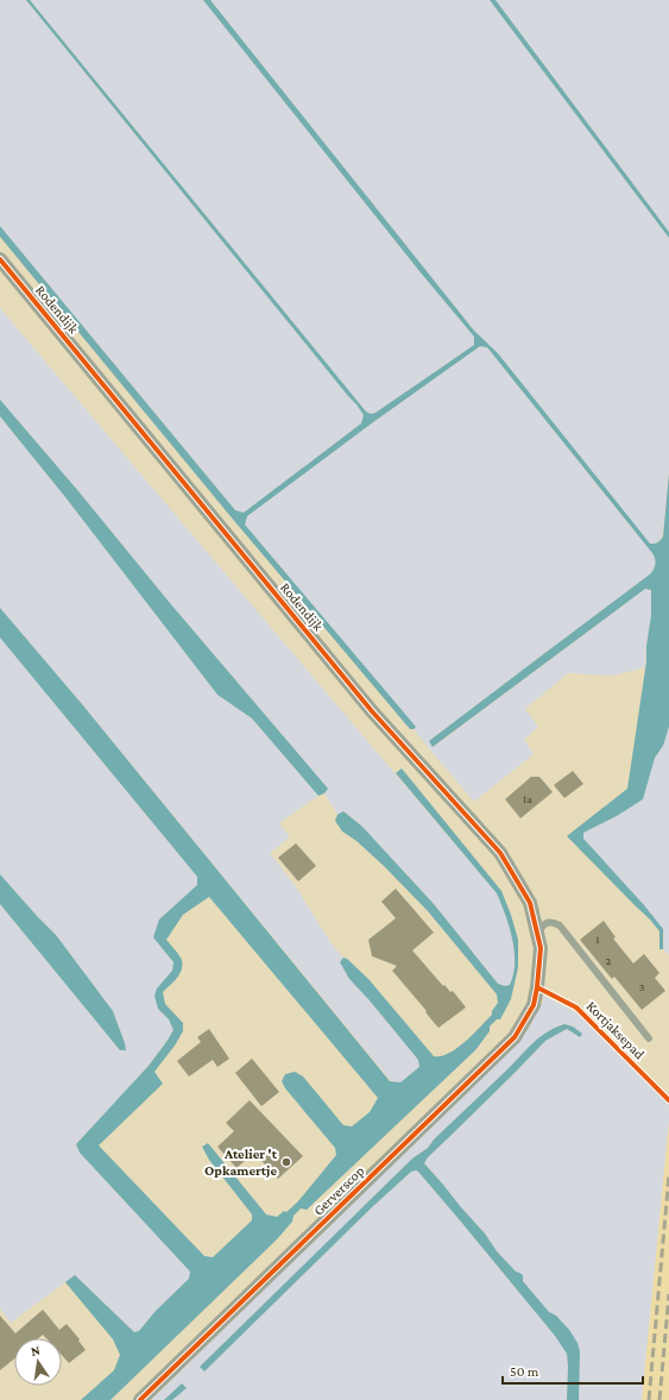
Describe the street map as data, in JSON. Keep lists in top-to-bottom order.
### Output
{
  "streets": {
    "street": ["Rodendijk", "Gerverscop"],
    "cycle path": ["Kortjaksepad"]
  },
  "crossings": [
    ["Rodendijk", "Gerverscop"]
  ],
  "places": ["Atelier 't Opkamertje"],
  "house_numbers": [
    "1a",
    "1",
    "2",
    "3"
  ],
  "scale_bar": "50 m",
  "north": "top"
}
